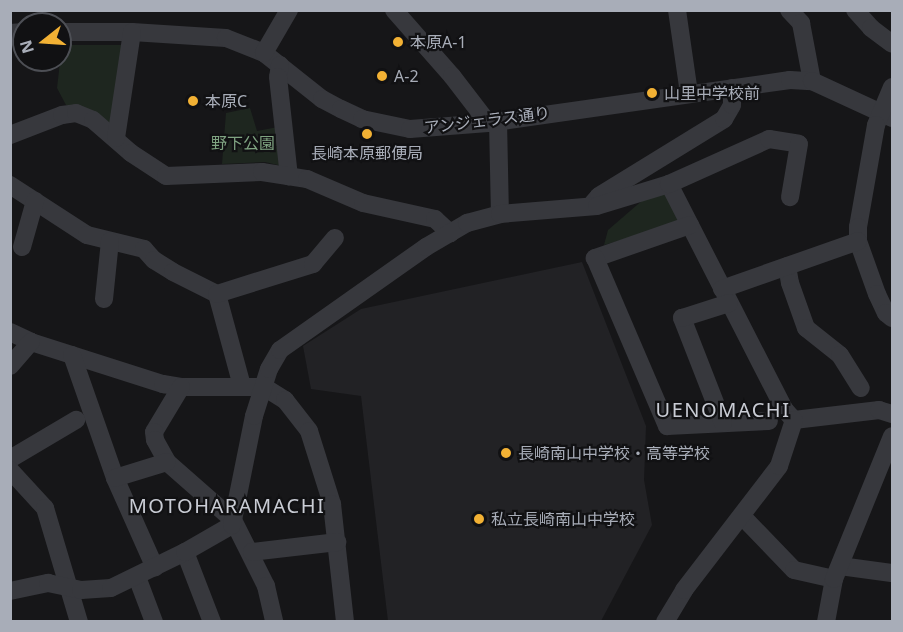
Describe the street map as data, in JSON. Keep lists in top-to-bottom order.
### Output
{
  "streets": {
    "street": ["アンジェラス通り"]
  },
  "districts": ["UENOMACHI", "MOTOHARAMACHI"],
  "parks": ["野下公園"],
  "places": [
    "本原A-1",
    "A-2",
    "山里中学校前",
    "本原C",
    "長崎本原郵便局",
    "長崎南山中学校・高等学校",
    "私立長崎南山中学校"
  ],
  "north": "left"
}
